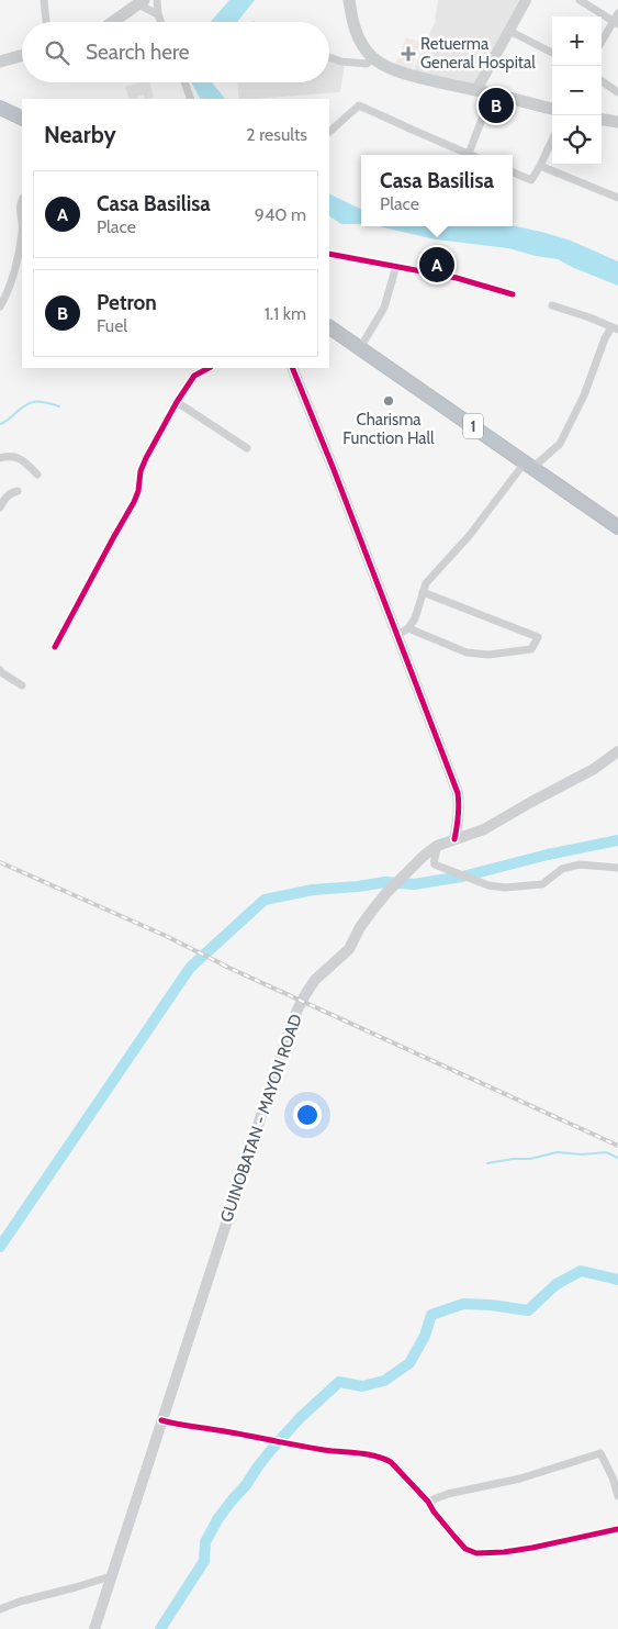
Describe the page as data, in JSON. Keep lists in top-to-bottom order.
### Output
{
  "streets": {
    "highway": ["1"],
    "main road": ["GUINOBATAN - MAYON ROAD"]
  },
  "places": {
    "health": ["Retuerma General Hospital"],
    "other": ["Charisma Function Hall"]
  },
  "page": {
    "map_buttons": ["+", "−"],
    "search": "Search here",
    "pins": ["B", "A"],
    "heading": ["Nearby", "2 results"],
    "popup": ["Casa Basilisa", "Place"],
    "list": [
      {
        "mark": "A",
        "name": "Casa Basilisa",
        "note": "Place",
        "value": "940 m"
      },
      {
        "mark": "B",
        "name": "Petron",
        "note": "Fuel",
        "value": "1.1 km"
      }
    ]
  }
}
